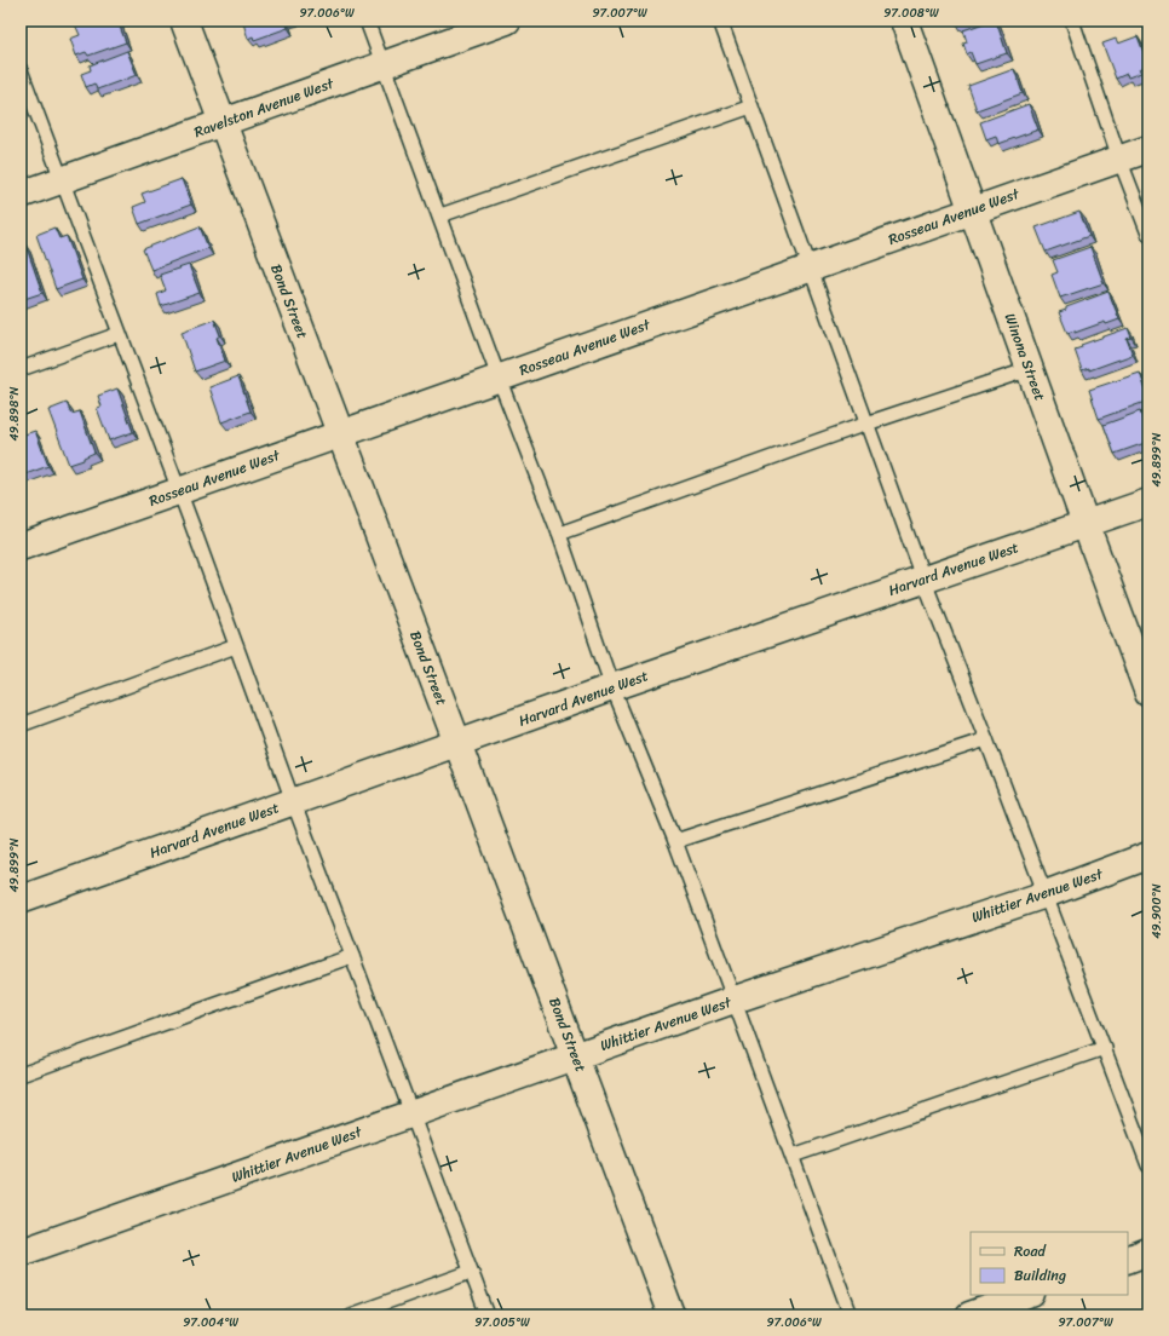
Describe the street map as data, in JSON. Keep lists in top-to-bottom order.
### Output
{
  "streets": {
    "street": [
      "Ravelston Avenue West",
      "Rosseau Avenue West",
      "Bond Street",
      "Winona Street",
      "Harvard Avenue West",
      "Whittier Avenue West"
    ]
  },
  "crossings": [
    ["Ravelston Avenue West", "Bond Street"],
    ["Rosseau Avenue West", "Bond Street"],
    ["Rosseau Avenue West", "Winona Street"],
    ["Bond Street", "Harvard Avenue West"],
    ["Bond Street", "Whittier Avenue West"],
    ["Winona Street", "Harvard Avenue West"]
  ],
  "legend": ["Road", "Building"],
  "coordinates": [
    "97.006°W",
    "97.007°W",
    "97.008°W",
    "49.898°N",
    "49.899°N",
    "49.900°N",
    "97.004°W",
    "97.005°W"
  ]
}
